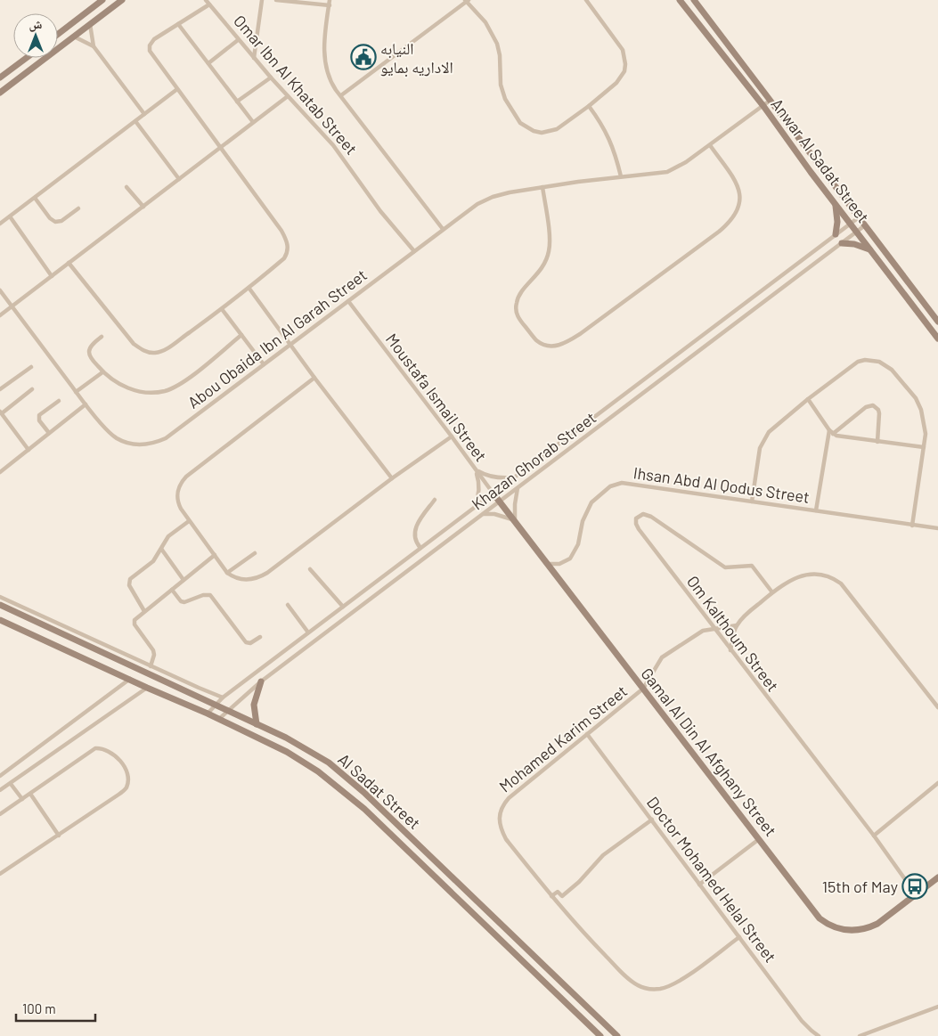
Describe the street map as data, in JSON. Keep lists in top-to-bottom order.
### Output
{
  "streets": {
    "street": [
      "Omar Ibn Al Khatab Street",
      "Anwar Al Sadat Street",
      "Abou Obaida Ibn Al Garah Street",
      "Moustafa Ismail Street",
      "Khazan Ghorab Street",
      "Ihsan Abd Al Qodus Street",
      "Om Kalthoum Street",
      "Mohamed Karim Street",
      "Gamal Al Din Al Afghany Street",
      "Al Sadat Street",
      "Doctor Mohamed Helal Street"
    ]
  },
  "crossings": [
    ["Omar Ibn Al Khatab Street", "Abou Obaida Ibn Al Garah Street"],
    ["Anwar Al Sadat Street", "Abou Obaida Ibn Al Garah Street"],
    ["Anwar Al Sadat Street", "Khazan Ghorab Street"],
    ["Abou Obaida Ibn Al Garah Street", "Moustafa Ismail Street"],
    ["Moustafa Ismail Street", "Khazan Ghorab Street"],
    ["Moustafa Ismail Street", "Gamal Al Din Al Afghany Street"],
    ["Khazan Ghorab Street", "Gamal Al Din Al Afghany Street"],
    ["Khazan Ghorab Street", "Al Sadat Street"],
    ["Ihsan Abd Al Qodus Street", "Gamal Al Din Al Afghany Street"],
    ["Om Kalthoum Street", "Gamal Al Din Al Afghany Street"],
    ["Mohamed Karim Street", "Gamal Al Din Al Afghany Street"],
    ["Mohamed Karim Street", "Doctor Mohamed Helal Street"]
  ],
  "places": {
    "public building": ["النيابه الاداريه بمايو"],
    "bus stop": ["15th of May"]
  },
  "scale_bar": "100 m",
  "north": "top"
}
